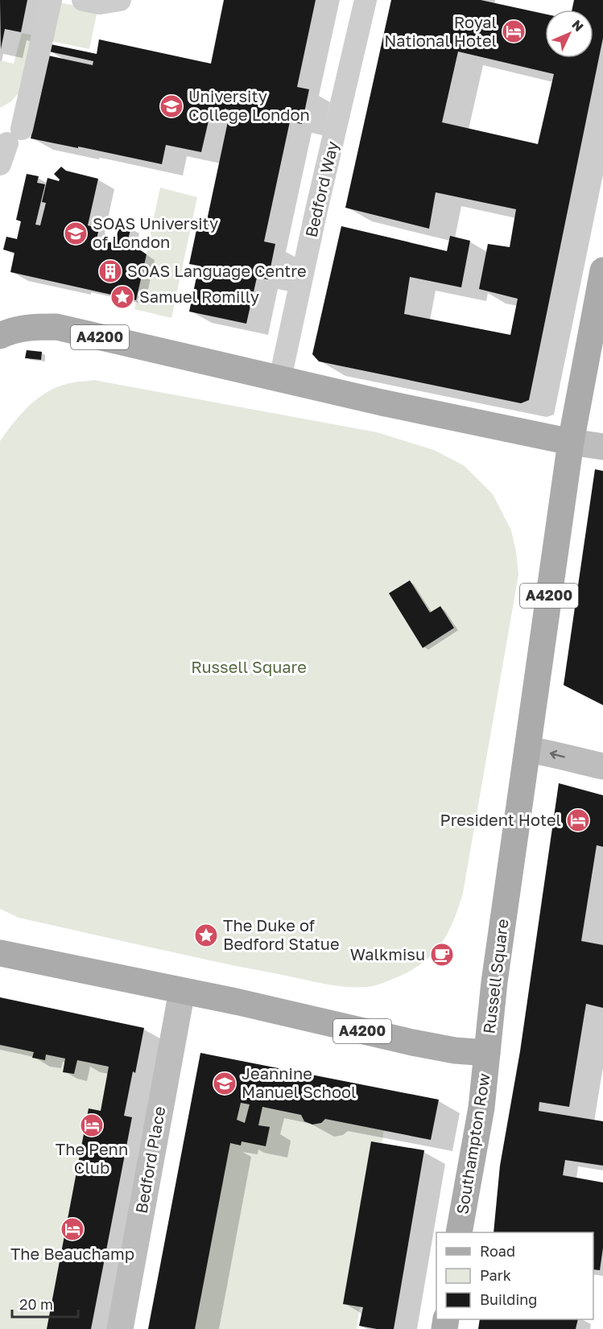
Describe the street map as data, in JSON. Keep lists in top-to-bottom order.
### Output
{
  "streets": {
    "main road": ["A4200", "Russell Square", "Southampton Row"],
    "street": ["Bedford Way", "Bedford Place"]
  },
  "crossings": [
    ["Bedford Way", "A4200"],
    ["A4200", "Russell Square"],
    ["Russell Square", "Southampton Row"],
    ["Russell Square", "Bedford Place"]
  ],
  "parks": ["Russell Square"],
  "places": {
    "hotel": [
      "Royal National Hotel",
      "President Hotel",
      "The Penn Club",
      "The Beauchamp"
    ],
    "school or university": ["University College London", "SOAS University of London", "Jeannine Manuel School"],
    "building": ["SOAS Language Centre"],
    "place": ["Samuel Romilly", "The Duke of Bedford Statue"],
    "cafe": ["Walkmisu"]
  },
  "legend": ["Road", "Park", "Building"],
  "scale_bar": "20 m",
  "north": "top right"
}
